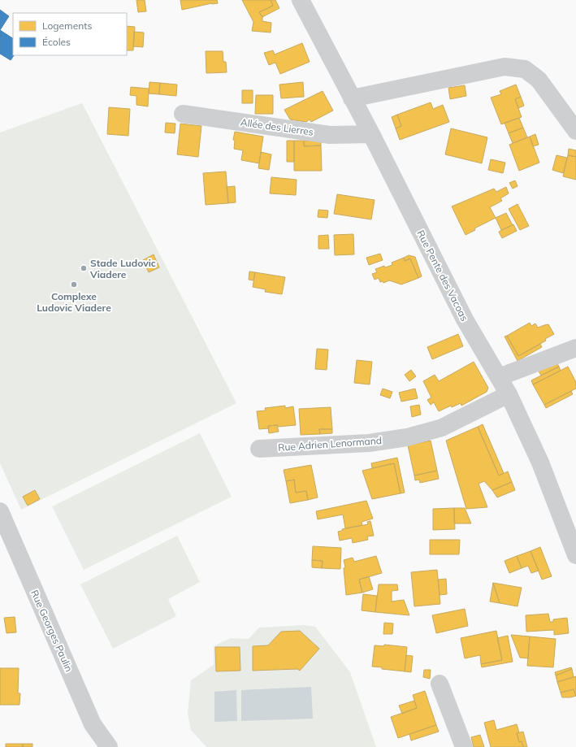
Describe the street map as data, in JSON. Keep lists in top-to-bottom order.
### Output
{
  "streets": {
    "street": [
      "Allée des Lierres",
      "Rue Pente des Vacoas",
      "Rue Adrien Lenormand",
      "Rue Georges Paulin"
    ]
  },
  "crossings": [
    ["Allée des Lierres", "Rue Pente des Vacoas"],
    ["Rue Pente des Vacoas", "Rue Adrien Lenormand"]
  ],
  "places": ["Stade Ludovic Viadere", "Complexe Ludovic Viadere"],
  "legend": ["Logements", "Écoles"]
}
